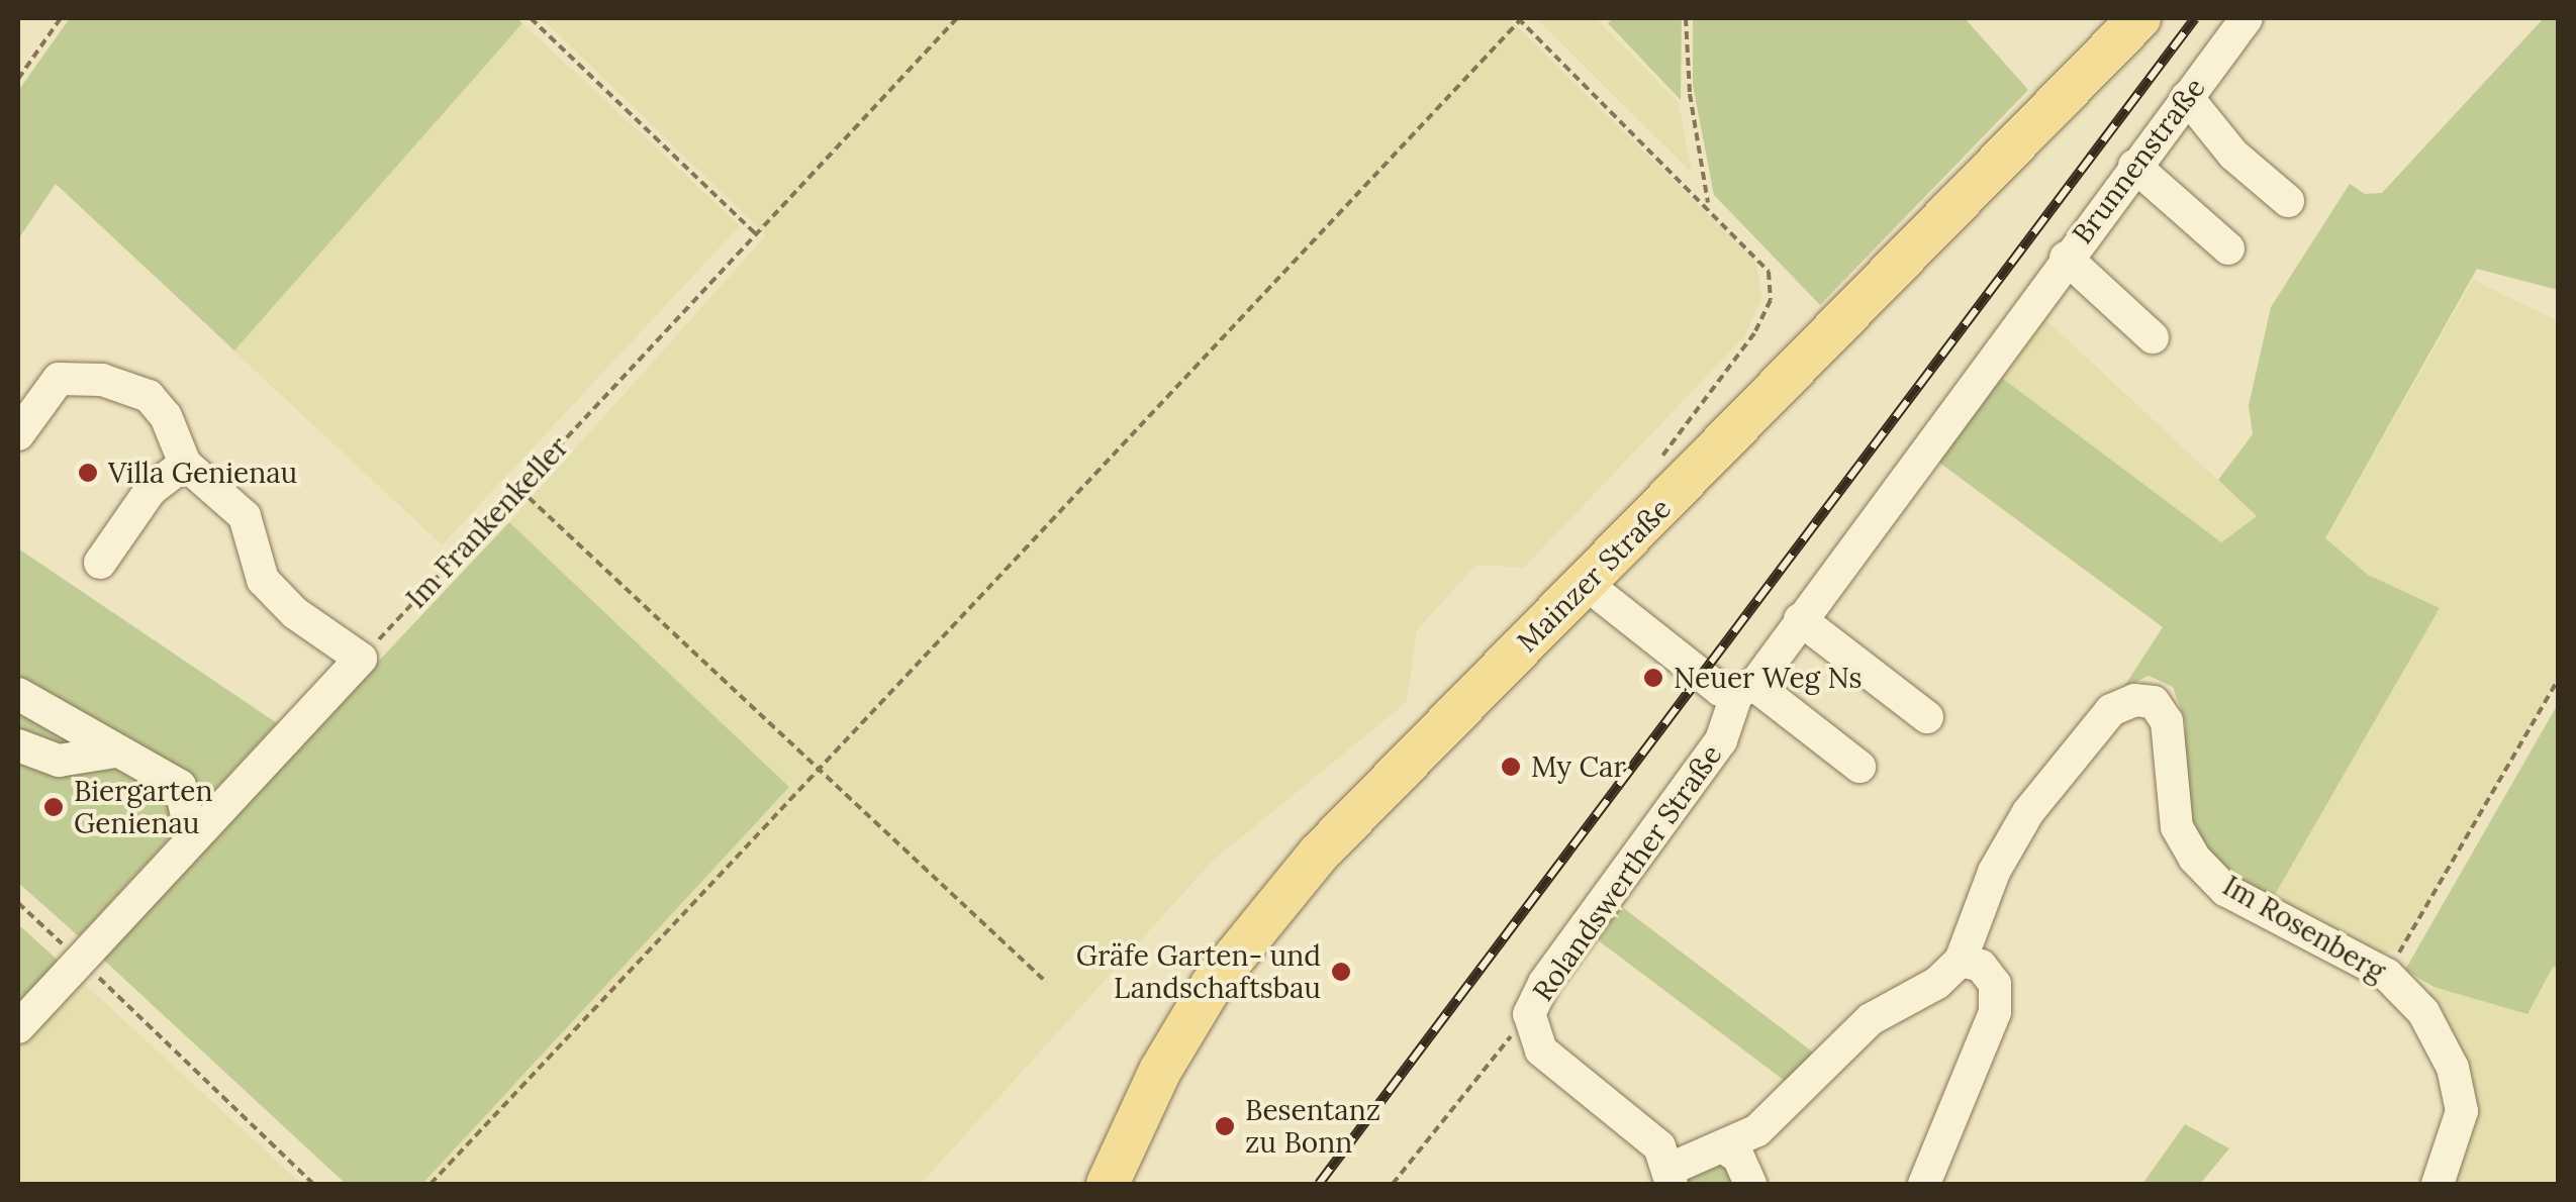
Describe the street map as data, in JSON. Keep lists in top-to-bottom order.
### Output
{
  "streets": {
    "main road": ["Mainzer Straße"],
    "street": ["Brunnenstraße", "Rolandswerther Straße", "Im Rosenberg"],
    "path": ["Im Frankenkeller"]
  },
  "crossings": [
    ["Brunnenstraße", "Rolandswerther Straße"]
  ],
  "places": [
    "Villa Genienau",
    "Neuer Weg Ns",
    "My Car",
    "Biergarten Genienau",
    "Gräfe Garten- und Landschaftsbau",
    "Besentanz zu Bonn"
  ]
}
